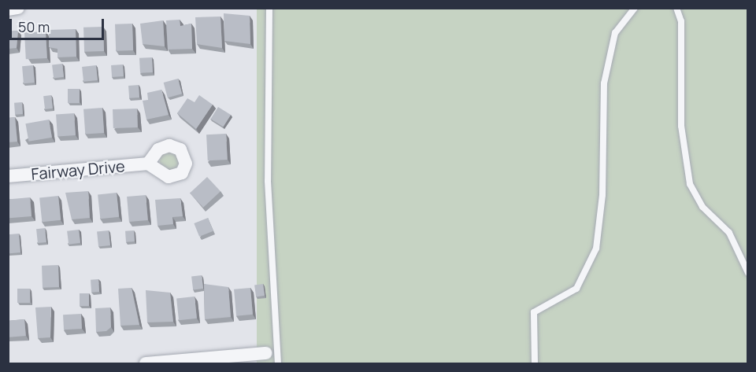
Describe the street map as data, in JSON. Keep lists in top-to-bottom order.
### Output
{
  "streets": {
    "street": ["Fairway Drive"]
  },
  "scale_bar": "50 m"
}
